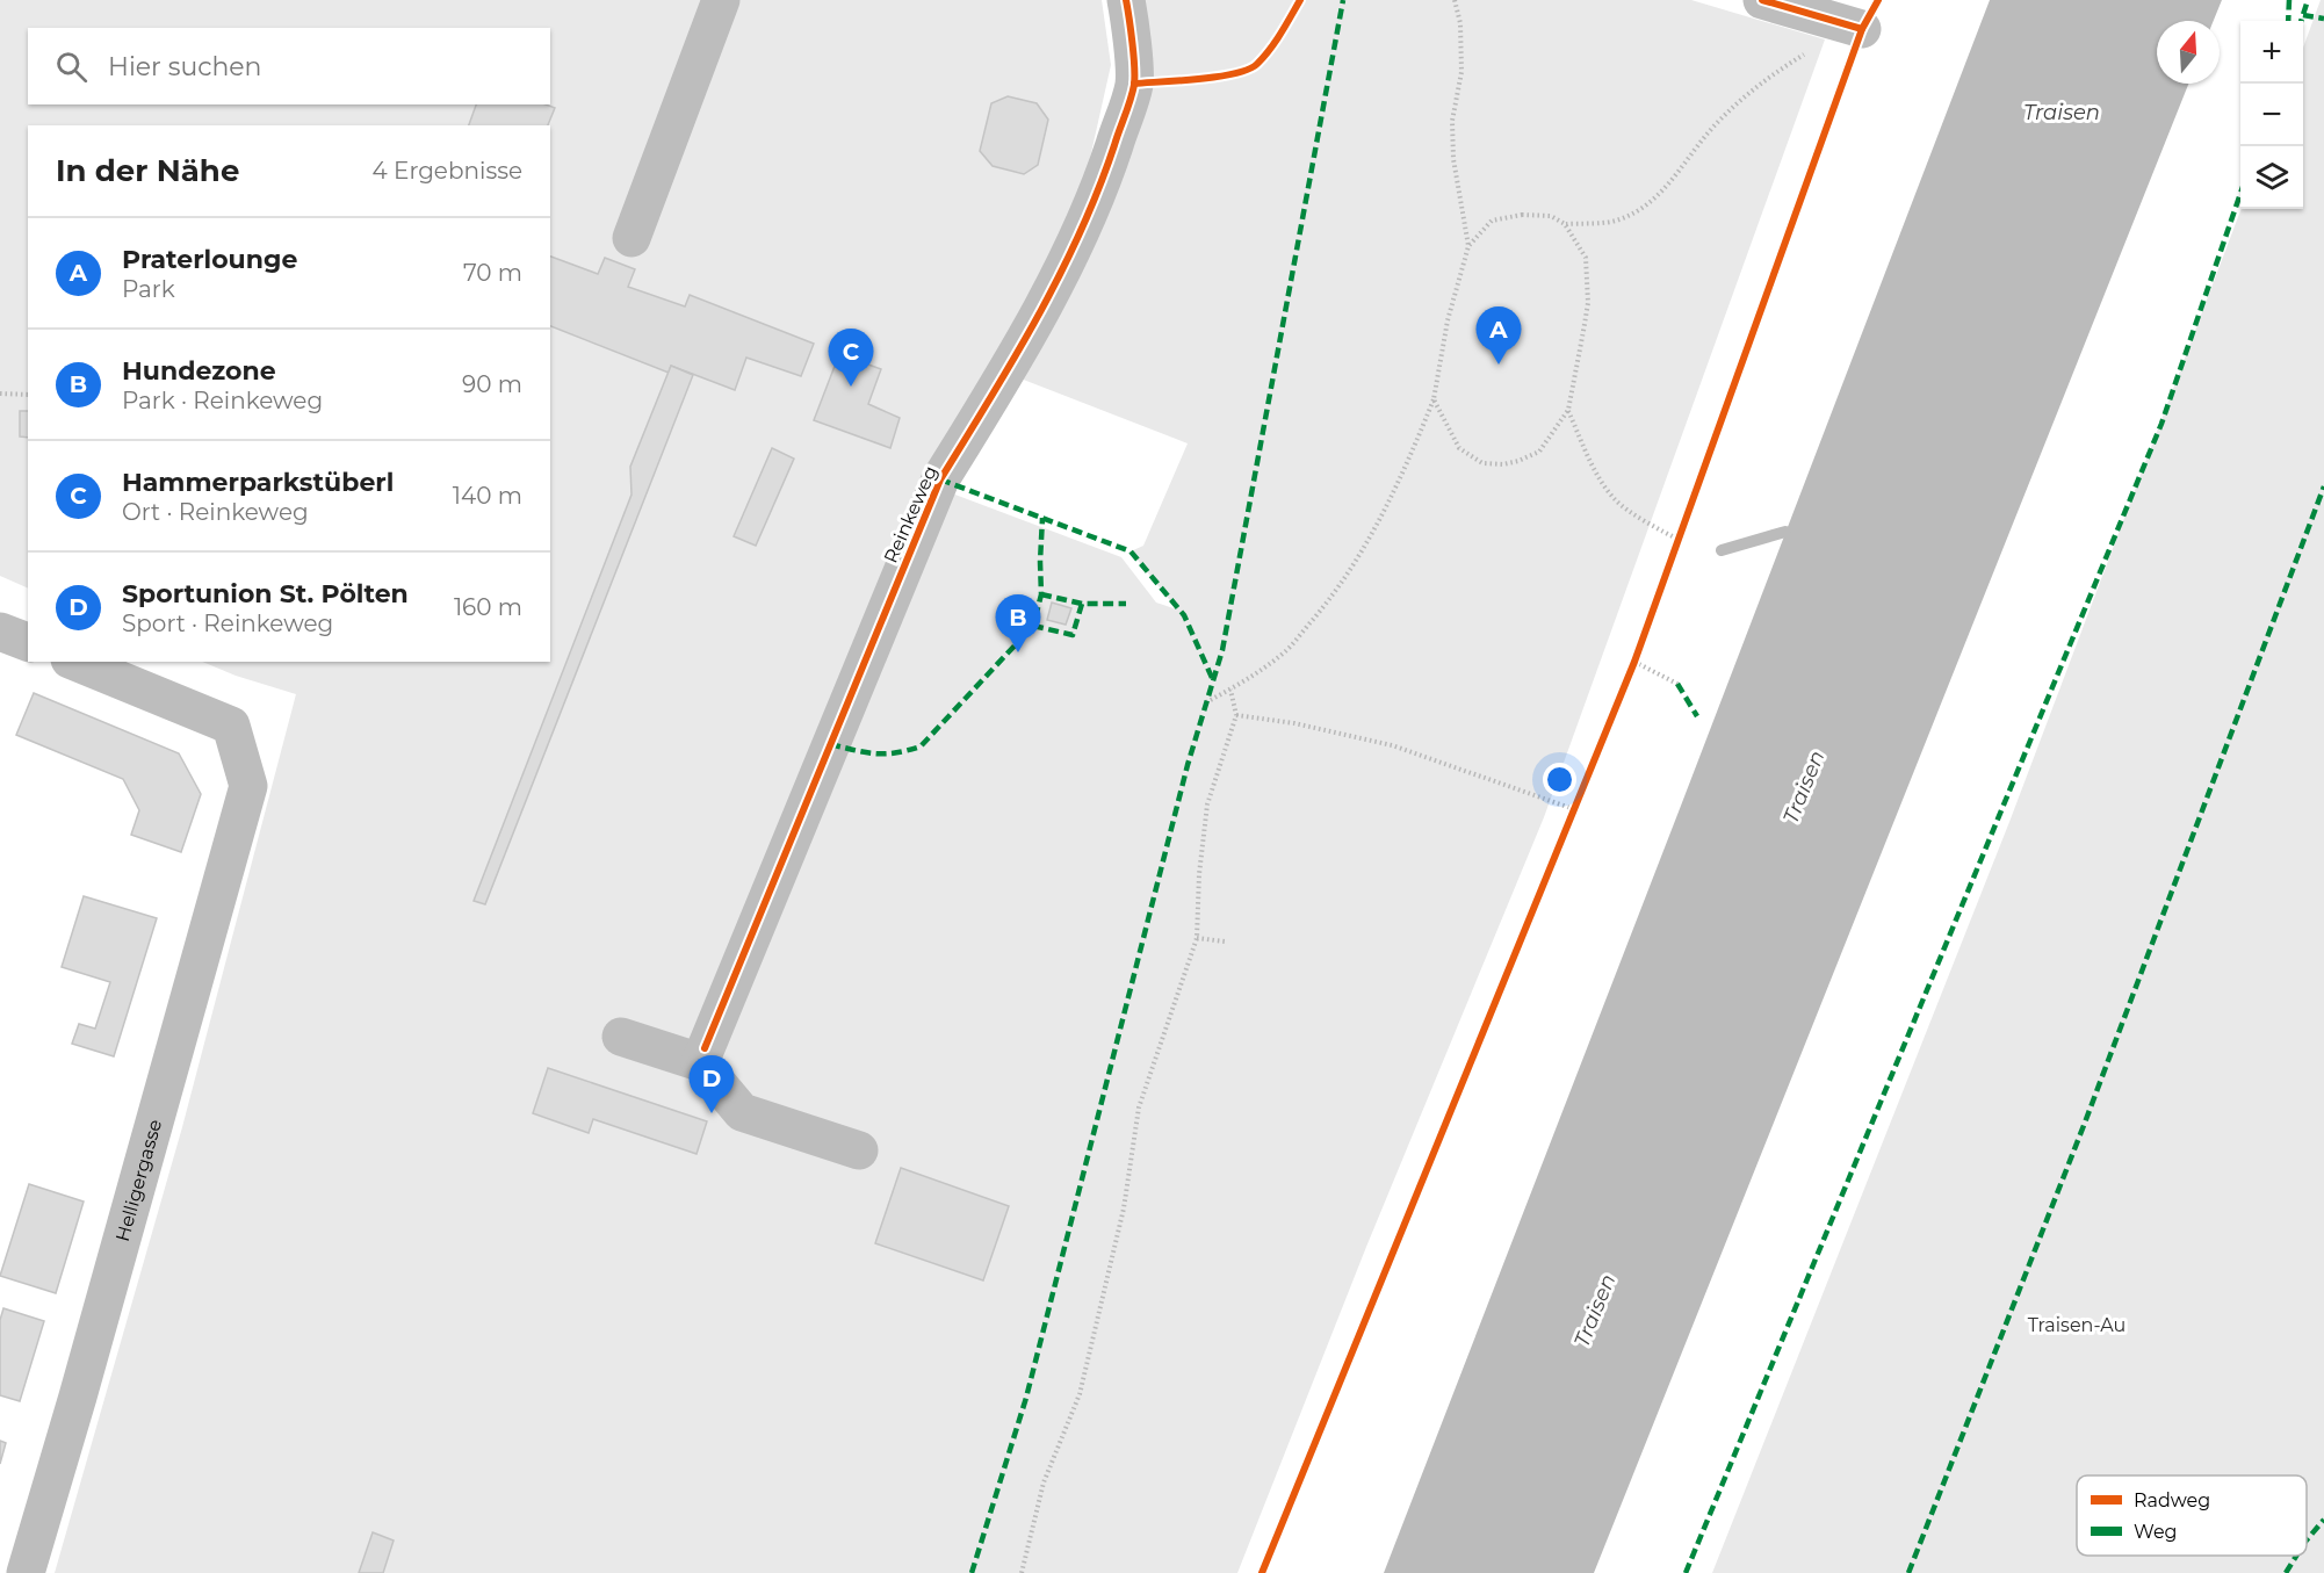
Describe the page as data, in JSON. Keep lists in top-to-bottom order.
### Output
{
  "streets": {
    "street": ["Reinkeweg", "Helligergasse"]
  },
  "water": ["Traisen"],
  "parks": ["Traisen-Au"],
  "legend": ["Radweg", "Weg"],
  "north": "top",
  "page": {
    "map_buttons": ["+", "−"],
    "search": "Hier suchen",
    "heading": ["In der Nähe", "4 Ergebnisse"],
    "list": [
      {
        "mark": "A",
        "name": "Praterlounge",
        "note": "Park",
        "value": "70 m"
      },
      {
        "mark": "B",
        "name": "Hundezone",
        "note": "Park · Reinkeweg",
        "value": "90 m"
      },
      {
        "mark": "C",
        "name": "Hammerparkstüberl",
        "note": "Ort · Reinkeweg",
        "value": "140 m"
      },
      {
        "mark": "D",
        "name": "Sportunion St. Pölten",
        "note": "Sport · Reinkeweg",
        "value": "160 m"
      }
    ],
    "pins": [
      "A",
      "C",
      "B",
      "D"
    ]
  }
}
